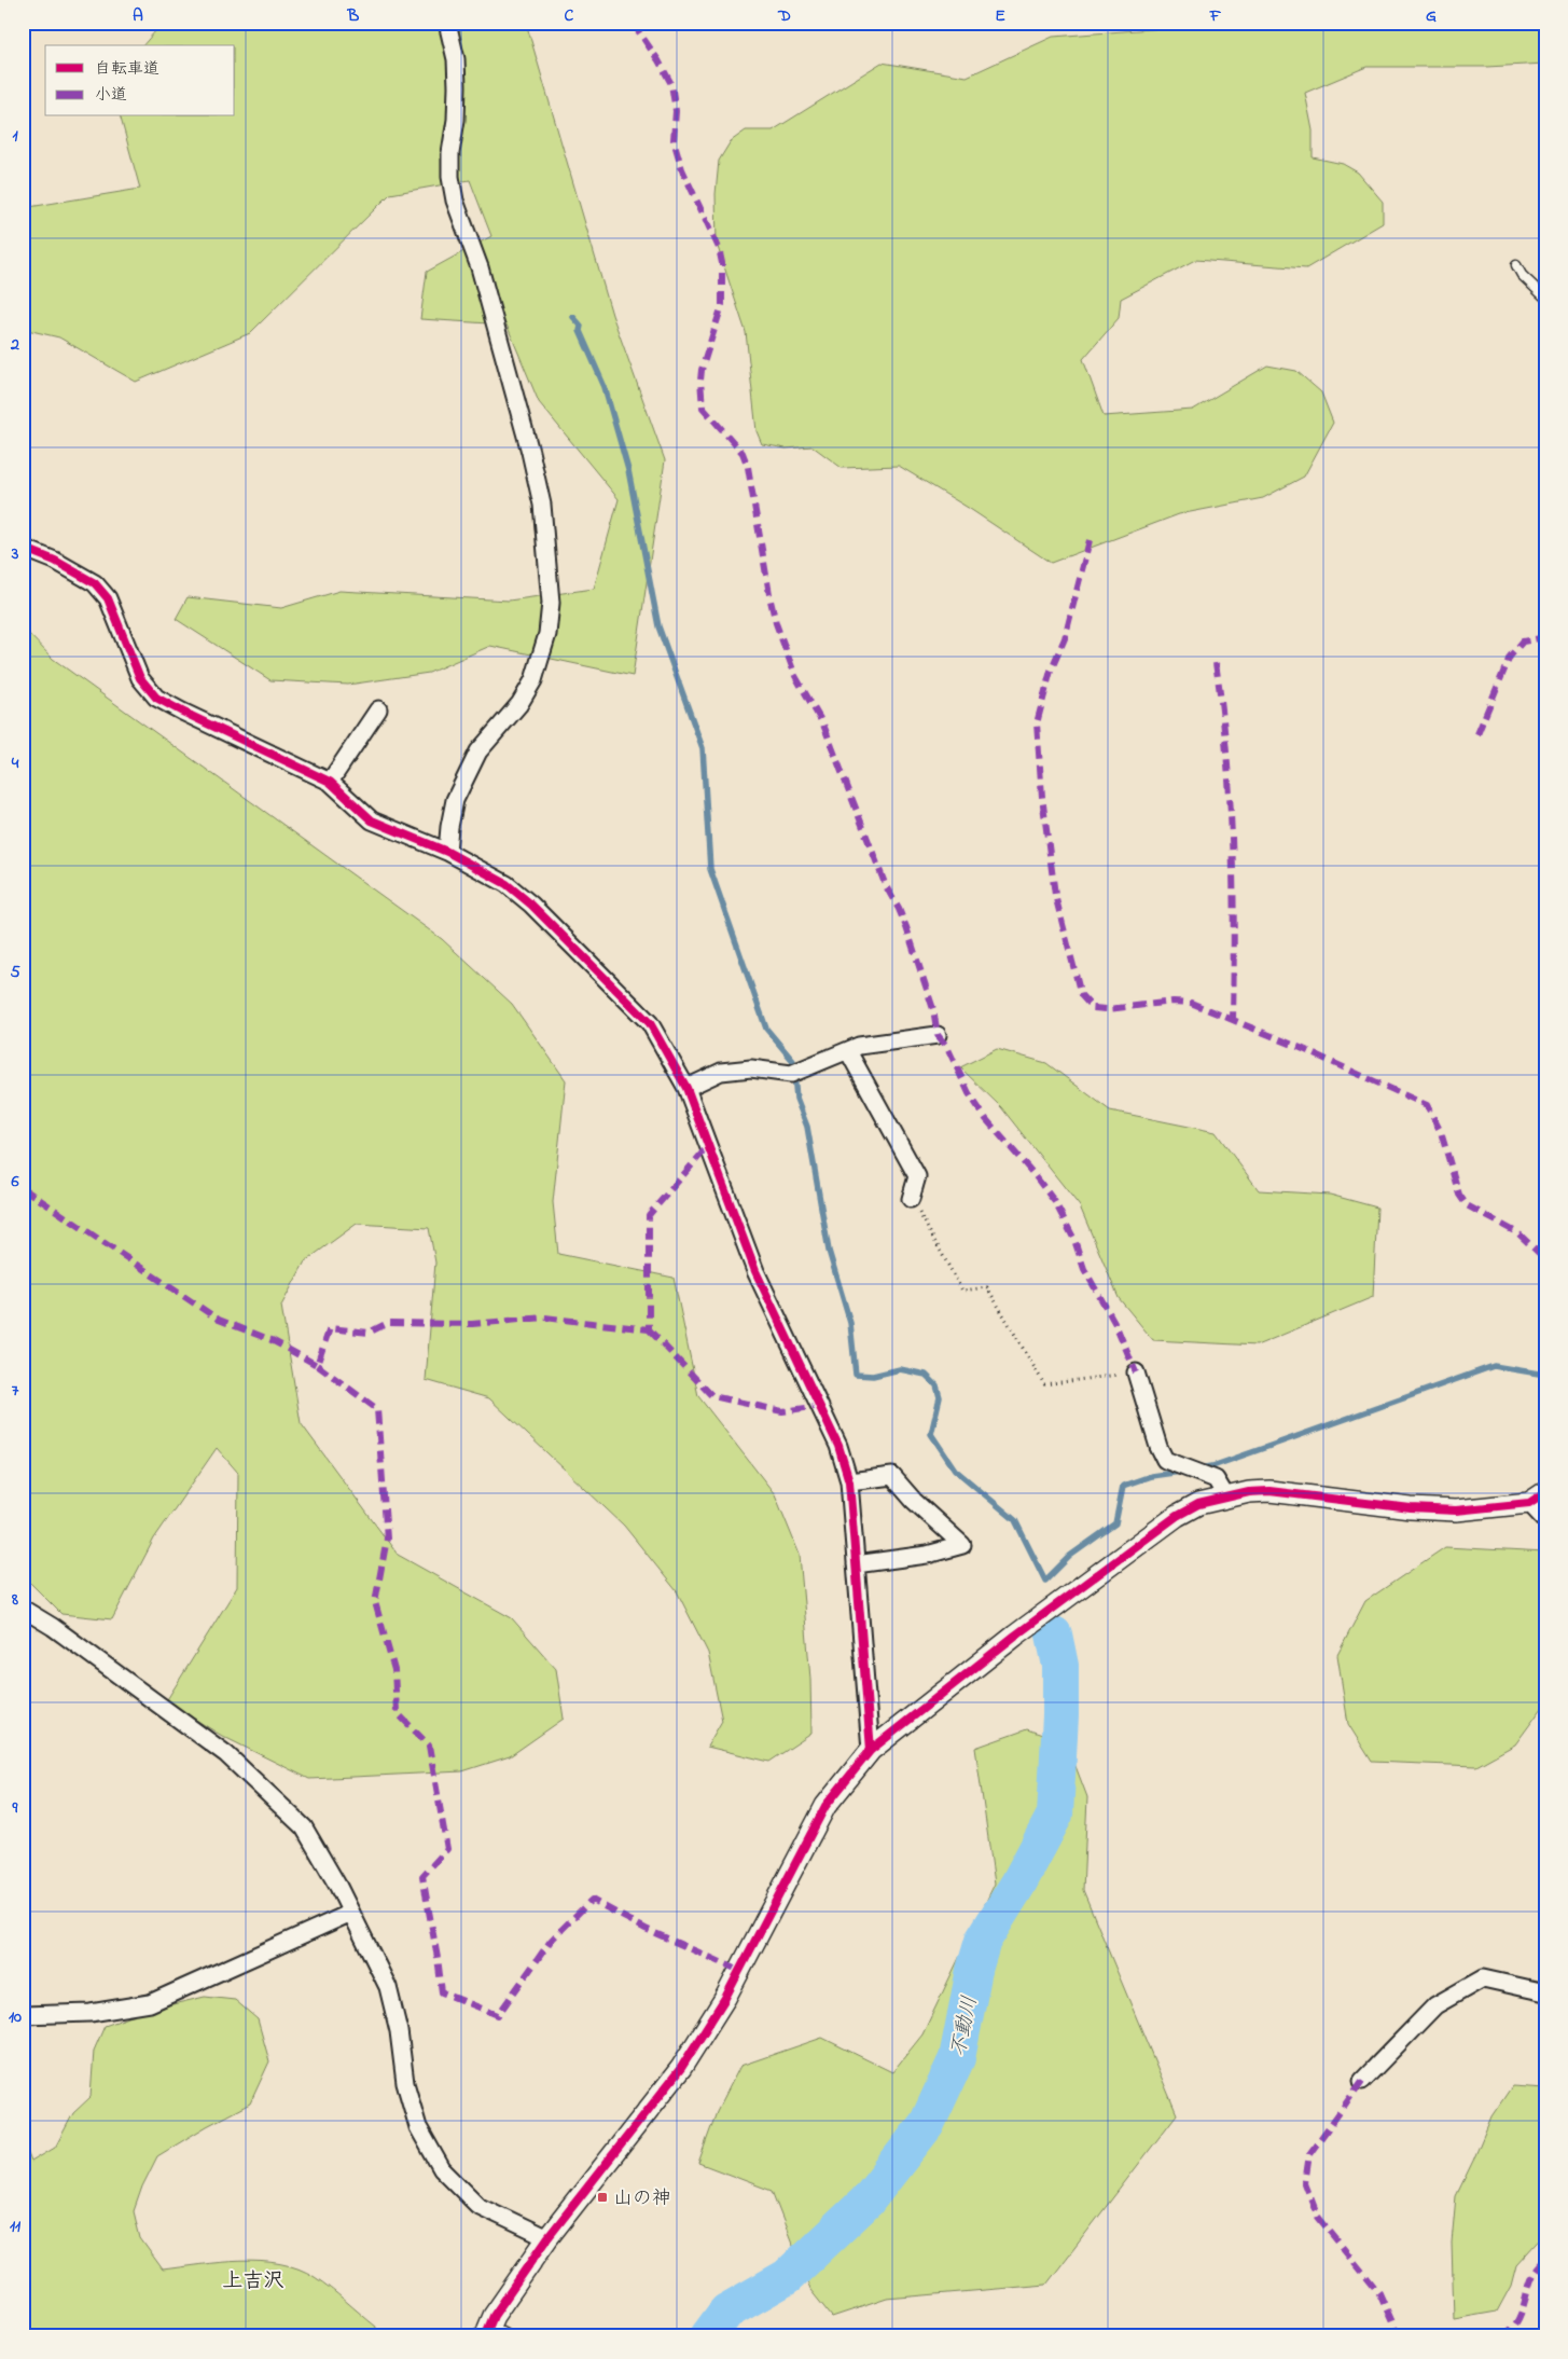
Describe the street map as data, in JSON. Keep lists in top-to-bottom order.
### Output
{
  "districts": ["上吉沢"],
  "water": ["不動川"],
  "places": {
    "transit": ["山の神"]
  },
  "legend": ["自転車道", "小道"],
  "grid": {
    "columns": [
      "A",
      "B",
      "C",
      "D",
      "E",
      "F",
      "G"
    ],
    "rows": [
      "1",
      "2",
      "3",
      "4",
      "5",
      "6",
      "7",
      "8",
      "9",
      "10",
      "11"
    ]
  }
}
